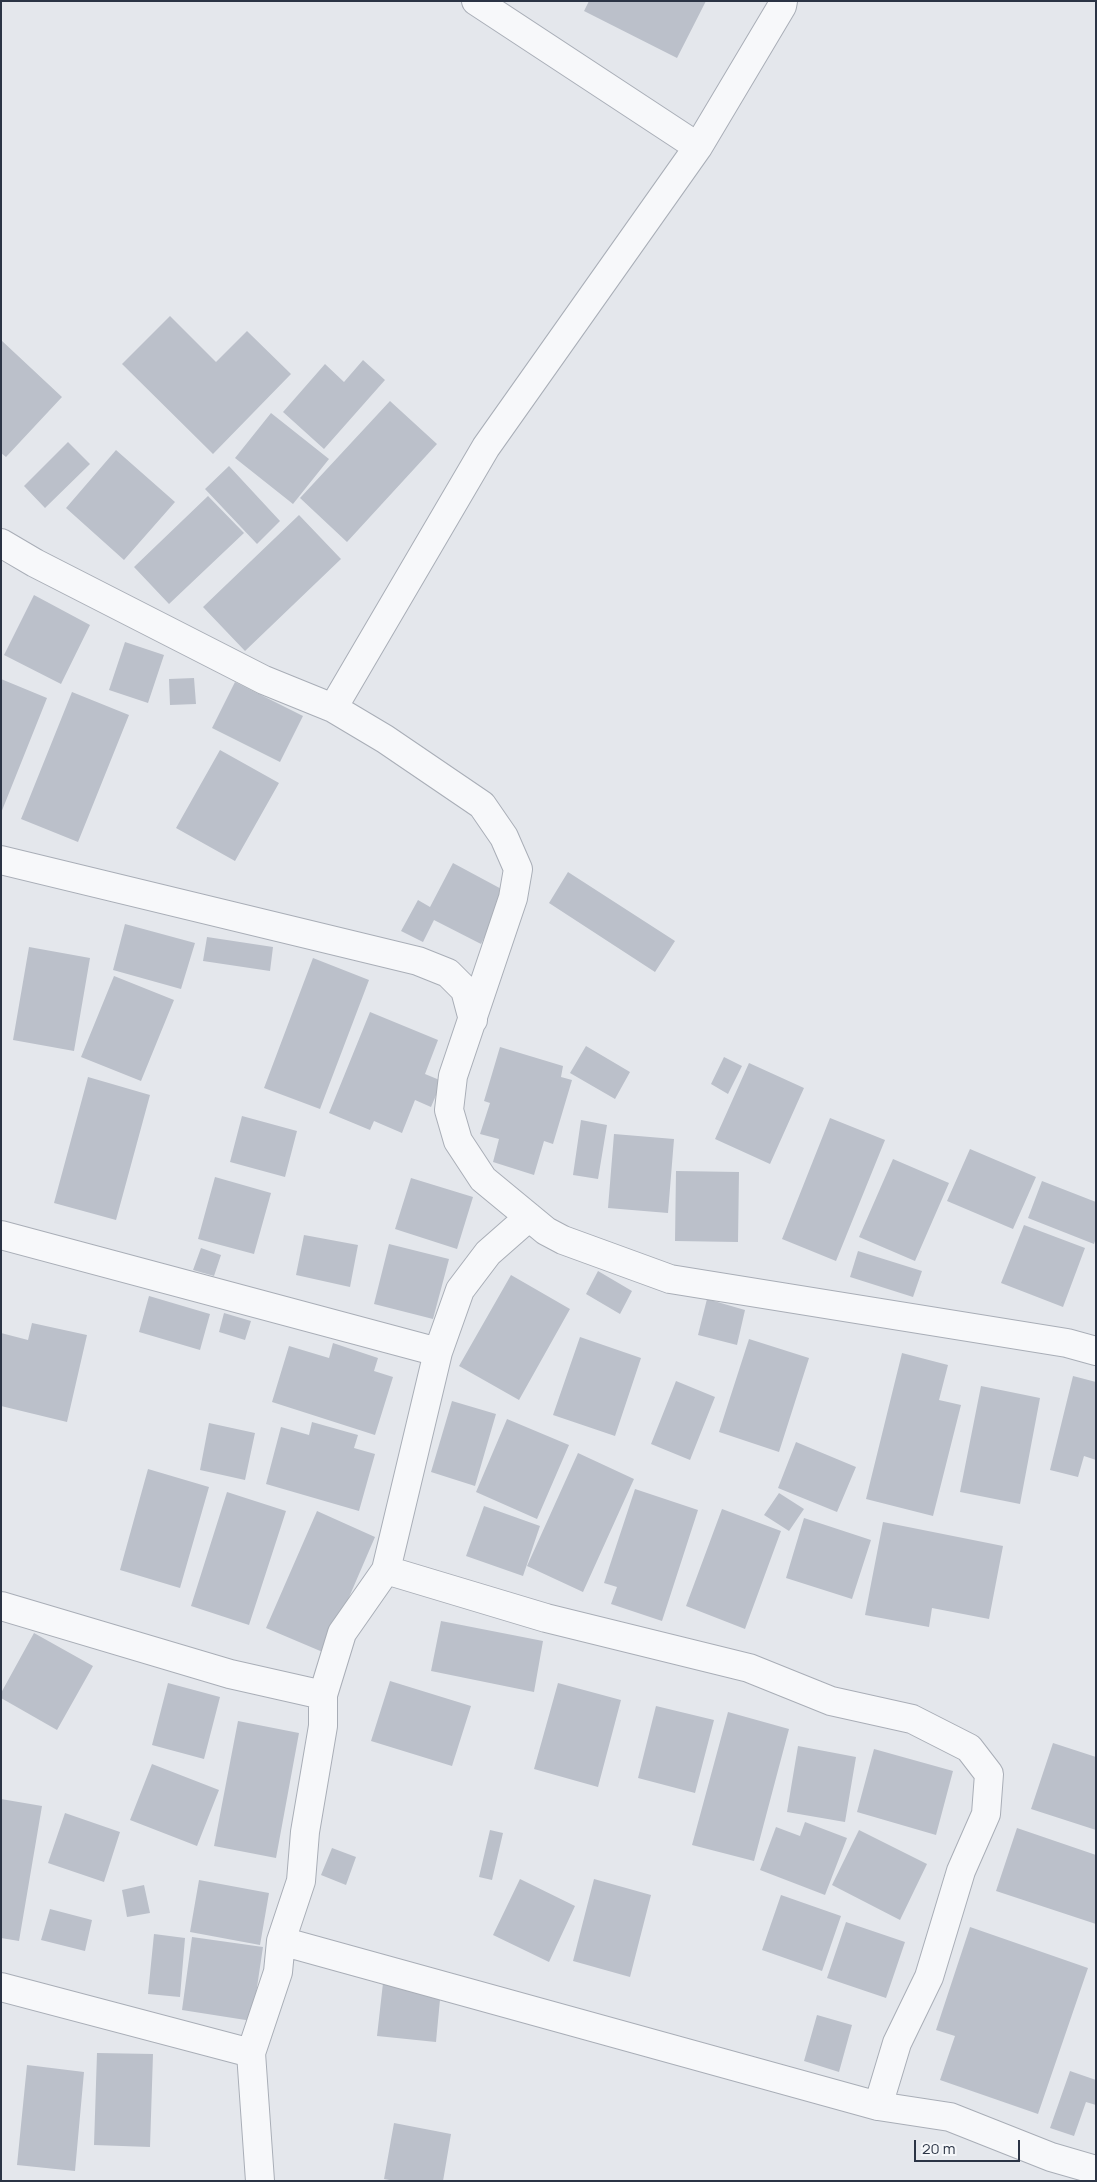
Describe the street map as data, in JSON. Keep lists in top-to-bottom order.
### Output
{
  "scale_bar": "20 m"
}
